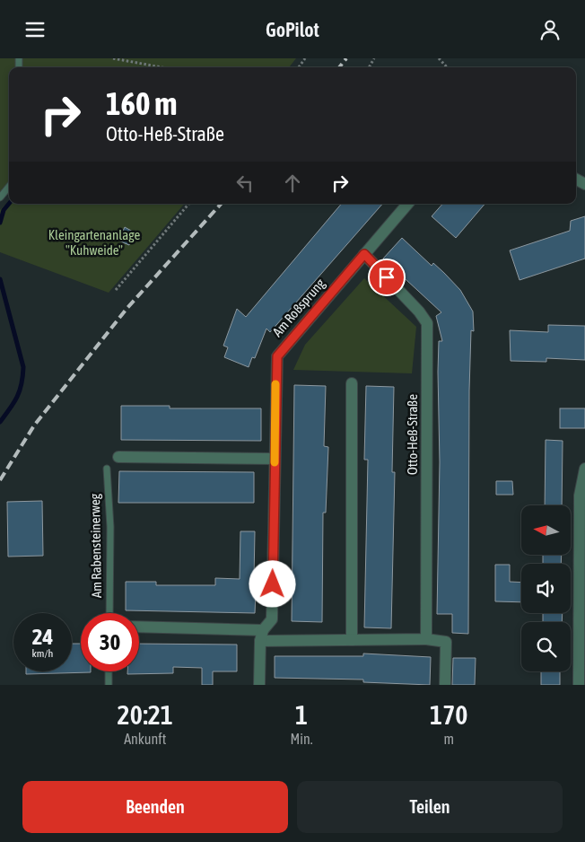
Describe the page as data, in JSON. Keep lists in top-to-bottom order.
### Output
{
  "streets": {
    "street": ["Am Roßsprung", "Otto-Heß-Straße"],
    "lane": ["Am Rabensteinerweg"]
  },
  "crossings": [
    ["Am Roßsprung", "Otto-Heß-Straße"]
  ],
  "parks": ["Kleingartenanlage \"Kuhweide\""],
  "north": "left",
  "page": {
    "header": "GoPilot",
    "turn": ["160 m", "Otto-Heß-Straße"],
    "speed": "24 km/h",
    "limit": "30",
    "eta": [
      "20:21",
      "Ankunft",
      "1",
      "Min.",
      "170",
      "m"
    ],
    "buttons": ["Beenden", "Teilen"]
  }
}
